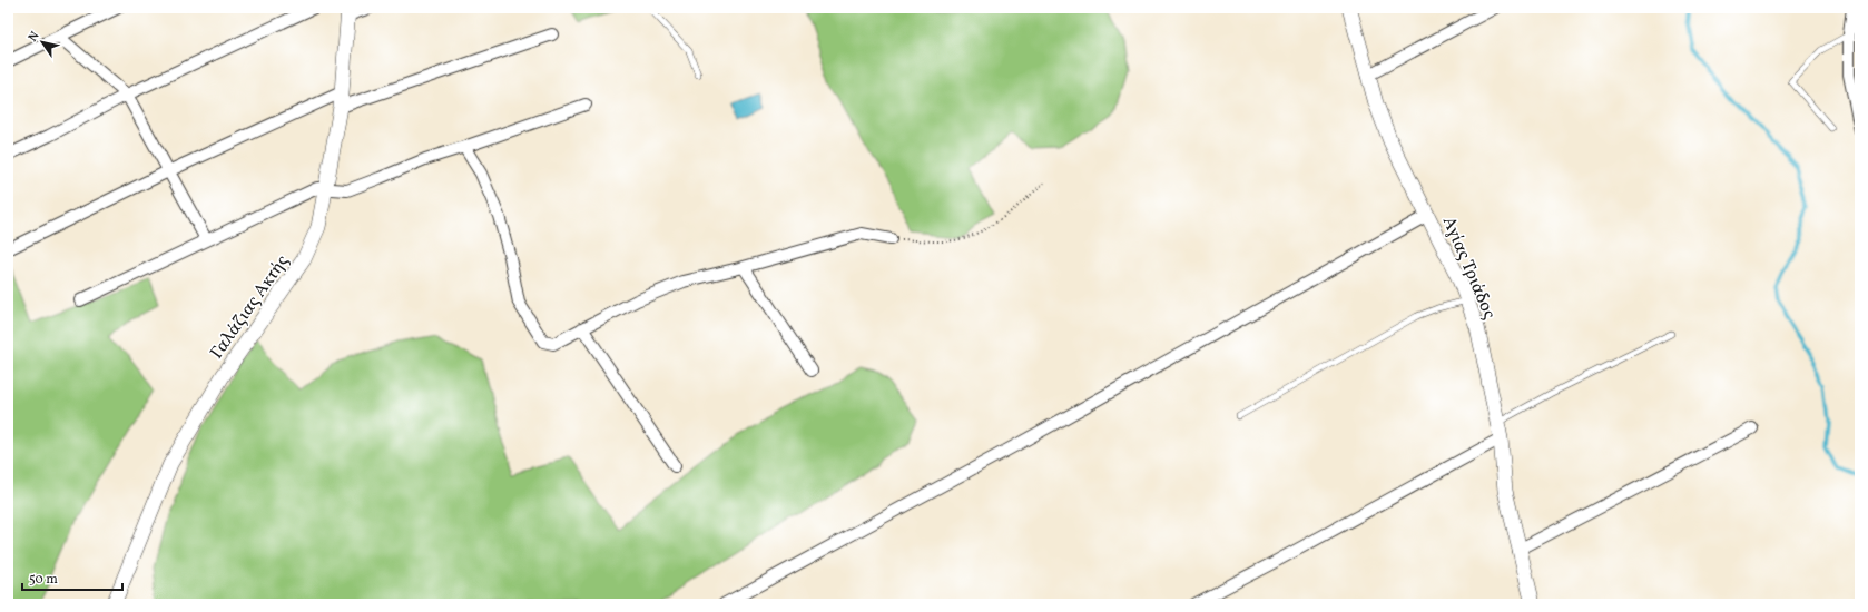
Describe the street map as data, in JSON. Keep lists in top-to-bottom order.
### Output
{
  "streets": {
    "street": ["Αγίας Τριάδος", "Γαλάζιας Ακτής"]
  },
  "scale_bar": "50 m",
  "north": "top left"
}
